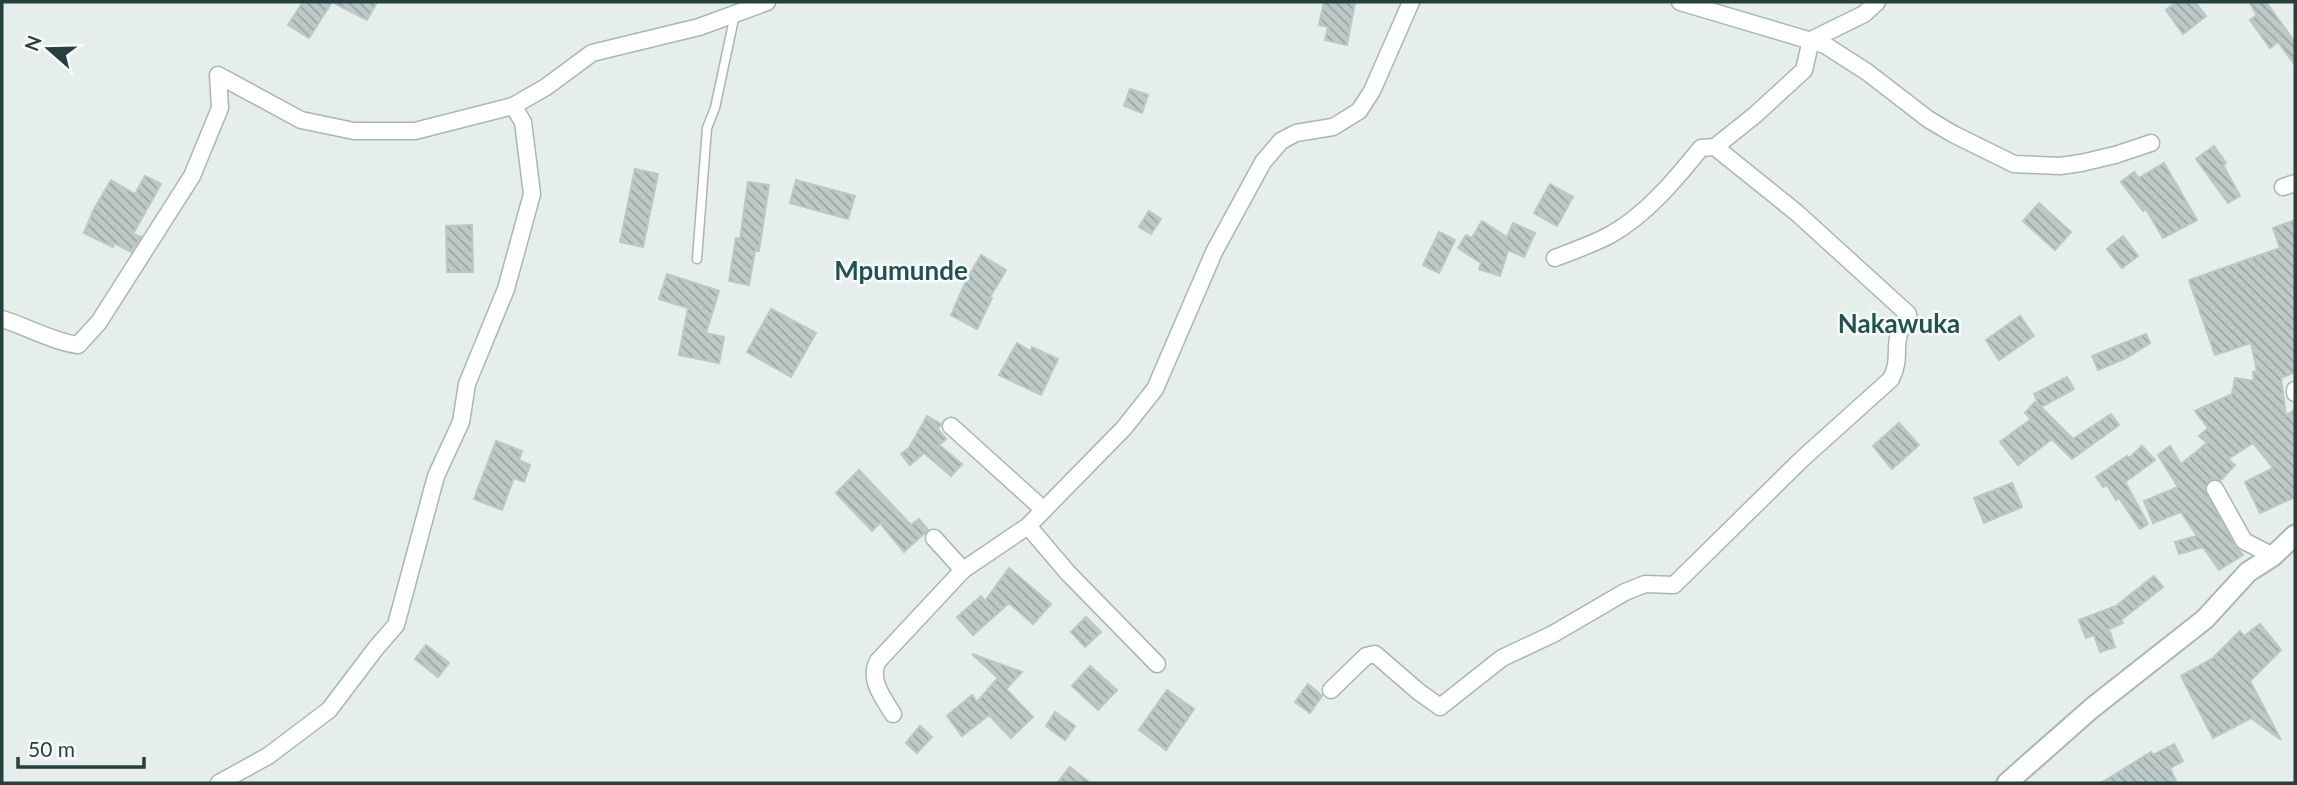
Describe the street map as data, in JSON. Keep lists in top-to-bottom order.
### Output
{
  "districts": ["Mpumunde", "Nakawuka"],
  "scale_bar": "50 m",
  "north": "left"
}
